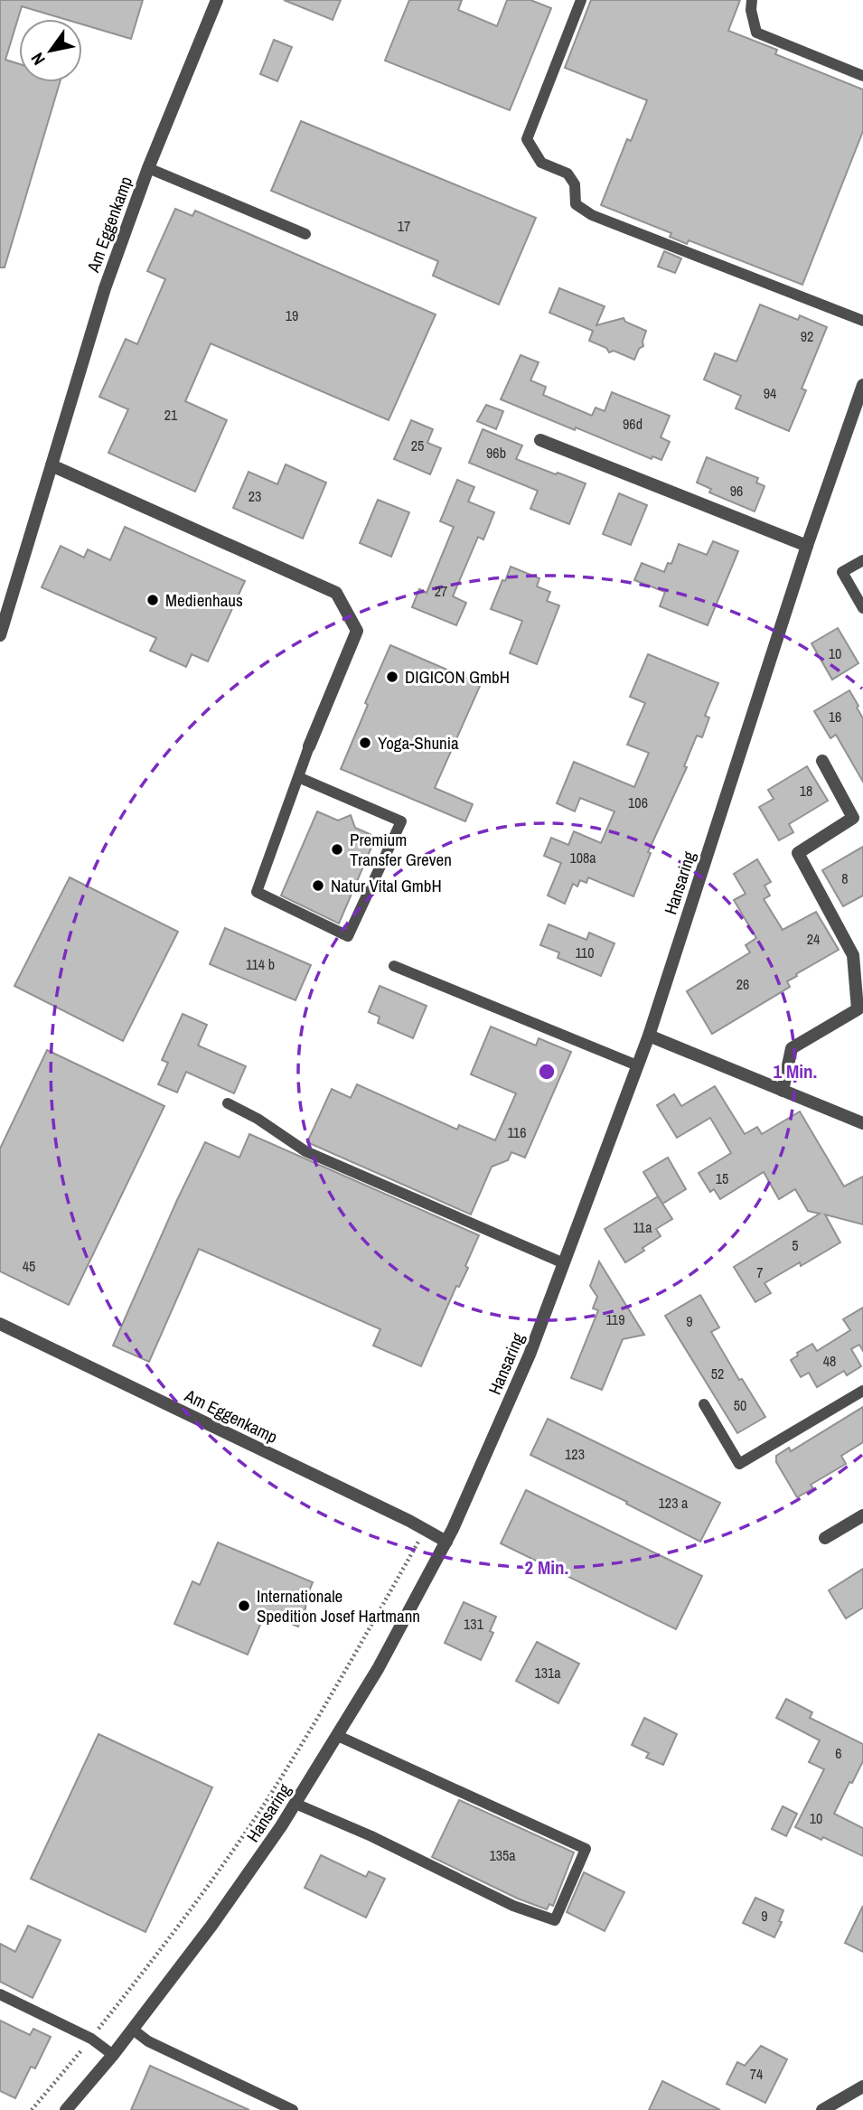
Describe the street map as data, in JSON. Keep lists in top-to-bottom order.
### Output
{
  "streets": {
    "street": ["Am Eggenkamp", "Hansaring"]
  },
  "crossings": [
    ["Am Eggenkamp", "Hansaring"]
  ],
  "places": [
    "Medienhaus",
    "DIGICON GmbH",
    "Yoga-Shunia",
    "Premium Transfer Greven",
    "Natur Vital GmbH",
    "Internationale Spedition Josef Hartmann"
  ],
  "house_numbers": [
    "17",
    "19",
    "92",
    "94",
    "21",
    "96d",
    "25",
    "96b",
    "96",
    "23",
    "27",
    "10",
    "16",
    "18",
    "106",
    "108a",
    "8",
    "24",
    "110",
    "114 b",
    "26",
    "116",
    "15",
    "11a",
    "5",
    "45",
    "7",
    "119",
    "9",
    "48",
    "52",
    "50",
    "123",
    "123 a",
    "131",
    "131a",
    "6",
    "10",
    "135a",
    "9",
    "74"
  ],
  "north": "bottom left",
  "rings": ["1 Min.", "2 Min."]
}
